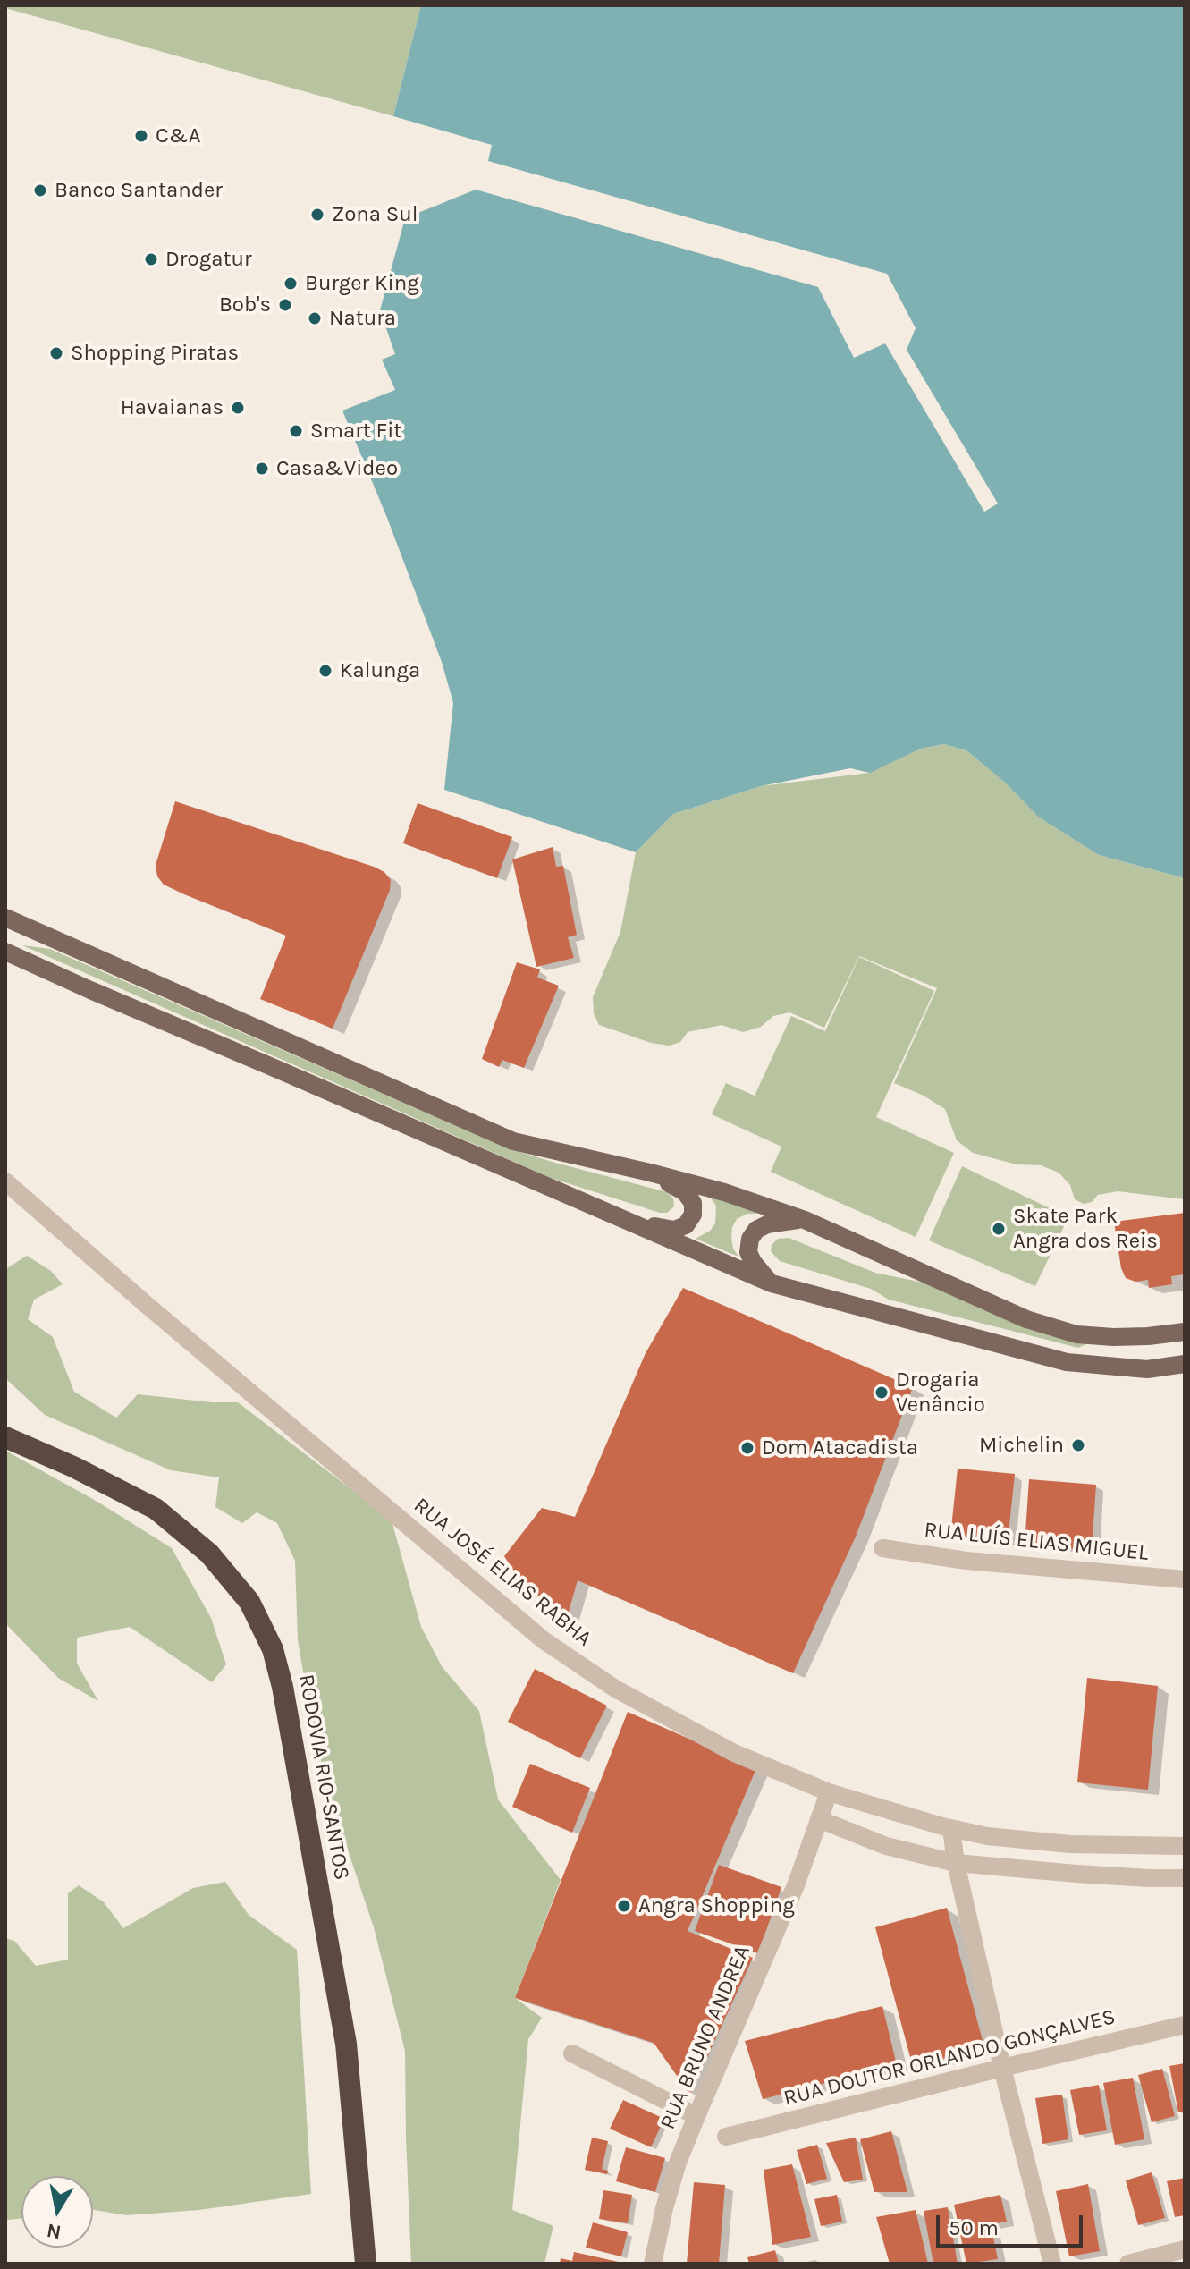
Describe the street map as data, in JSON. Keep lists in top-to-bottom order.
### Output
{
  "streets": {
    "highway": ["RODOVIA RIO-SANTOS"],
    "street": [
      "RUA LUÍS ELIAS MIGUEL",
      "RUA JOSÉ ELIAS RABHA",
      "RUA BRUNO ANDREA",
      "RUA DOUTOR ORLANDO GONÇALVES"
    ]
  },
  "crossings": [
    ["RUA JOSÉ ELIAS RABHA", "RUA BRUNO ANDREA"]
  ],
  "places": [
    "C&A",
    "Banco Santander",
    "Zona Sul",
    "Drogatur",
    "Burger King",
    "Bob's",
    "Natura",
    "Shopping Piratas",
    "Havaianas",
    "Smart Fit",
    "Casa&Video",
    "Kalunga",
    "Skate Park Angra dos Reis",
    "Drogaria Venâncio",
    "Michelin",
    "Dom Atacadista",
    "Angra Shopping"
  ],
  "scale_bar": "50 m",
  "north": "bottom"
}
